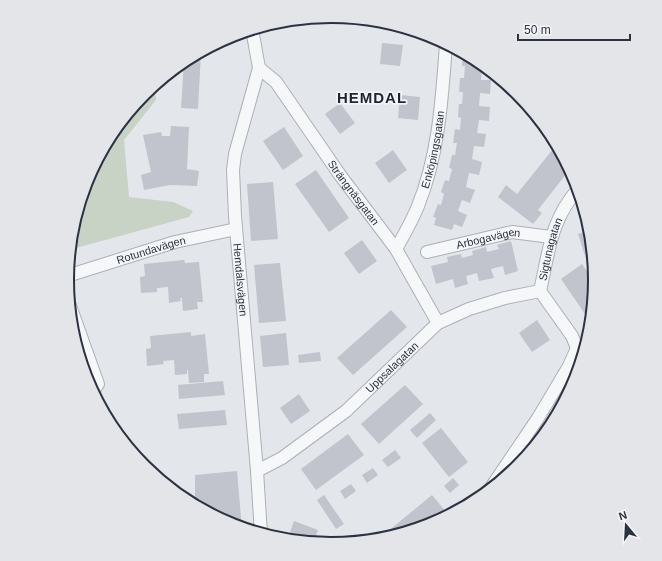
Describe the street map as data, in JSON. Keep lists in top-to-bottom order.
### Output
{
  "streets": {
    "street": [
      "Enköpingsgatan",
      "Strängnäsgatan",
      "Arbogavägen",
      "Sigtunagatan",
      "Rotundavägen",
      "Hemdalsvägen",
      "Uppsalagatan"
    ]
  },
  "crossings": [
    ["Enköpingsgatan", "Strängnäsgatan"],
    ["Strängnäsgatan", "Hemdalsvägen"],
    ["Strängnäsgatan", "Uppsalagatan"],
    ["Arbogavägen", "Sigtunagatan"],
    ["Sigtunagatan", "Uppsalagatan"],
    ["Rotundavägen", "Hemdalsvägen"],
    ["Hemdalsvägen", "Uppsalagatan"]
  ],
  "districts": ["HEMDAL"],
  "scale_bar": "50 m",
  "north": "top"
}
